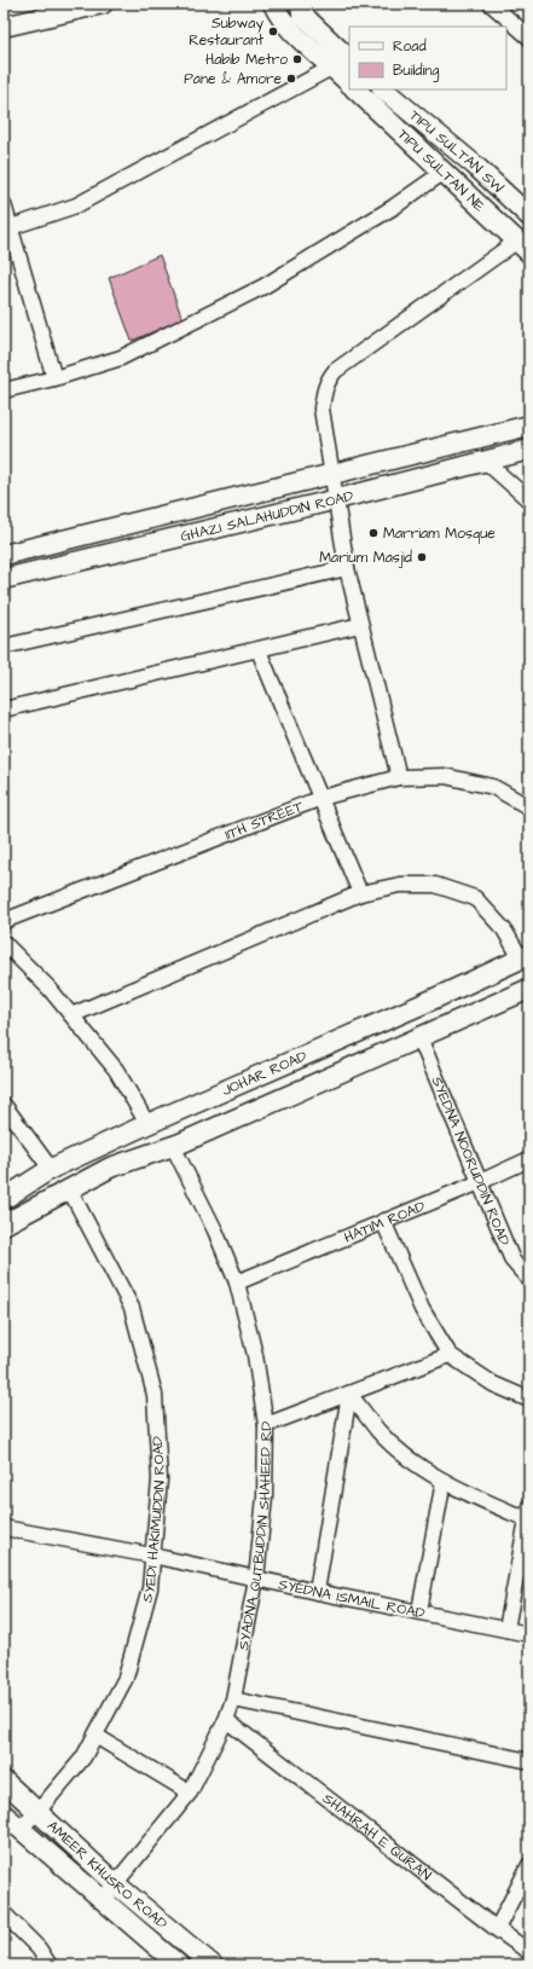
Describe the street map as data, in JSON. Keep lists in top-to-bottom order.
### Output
{
  "streets": {
    "street": [
      "TIPU SULTAN SW",
      "TIPU SULTAN NE",
      "GHAZI SALAHUDDIN ROAD",
      "11TH STREET",
      "JOHAR ROAD",
      "SYEDNA NOORUDDIN ROAD",
      "HATIM ROAD",
      "SYEDI HAKIMUDDIN ROAD",
      "SYADNA QUTBUDDIN SHAHEED RD",
      "SYEDNA ISMAIL ROAD",
      "SHAHRAH E QURAN",
      "AMEER KHUSRO ROAD"
    ]
  },
  "crossings": [
    ["JOHAR ROAD", "SYEDNA NOORUDDIN ROAD"],
    ["JOHAR ROAD", "SYEDI HAKIMUDDIN ROAD"],
    ["JOHAR ROAD", "SYADNA QUTBUDDIN SHAHEED RD"],
    ["SYEDNA NOORUDDIN ROAD", "HATIM ROAD"],
    ["HATIM ROAD", "SYADNA QUTBUDDIN SHAHEED RD"],
    ["SYEDI HAKIMUDDIN ROAD", "SYEDNA ISMAIL ROAD"],
    ["SYEDI HAKIMUDDIN ROAD", "AMEER KHUSRO ROAD"],
    ["SYADNA QUTBUDDIN SHAHEED RD", "SYEDNA ISMAIL ROAD"],
    ["SYADNA QUTBUDDIN SHAHEED RD", "SHAHRAH E QURAN"],
    ["SYADNA QUTBUDDIN SHAHEED RD", "AMEER KHUSRO ROAD"]
  ],
  "places": [
    "Subway Restaurant",
    "Habib Metro",
    "Pane & Amore",
    "Marriam Mosque",
    "Marium Masjid"
  ],
  "legend": ["Road", "Building"]
}
